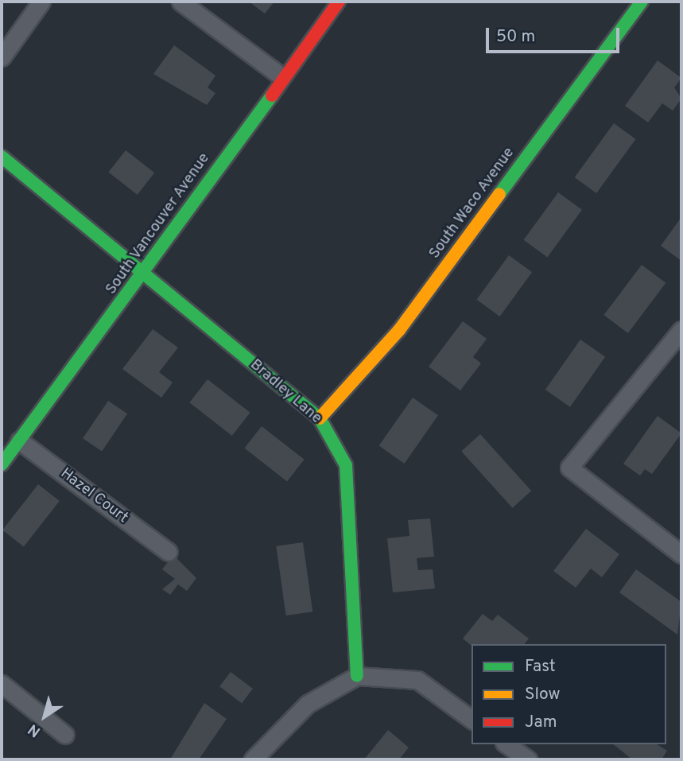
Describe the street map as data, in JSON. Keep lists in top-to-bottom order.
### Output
{
  "streets": {
    "street": [
      "South Waco Avenue",
      "South Vancouver Avenue",
      "Bradley Lane",
      "Hazel Court"
    ]
  },
  "crossings": [
    ["South Waco Avenue", "Bradley Lane"],
    ["South Vancouver Avenue", "Bradley Lane"],
    ["South Vancouver Avenue", "Hazel Court"]
  ],
  "legend": ["Fast", "Slow", "Jam"],
  "scale_bar": "50 m",
  "north": "bottom left"
}
